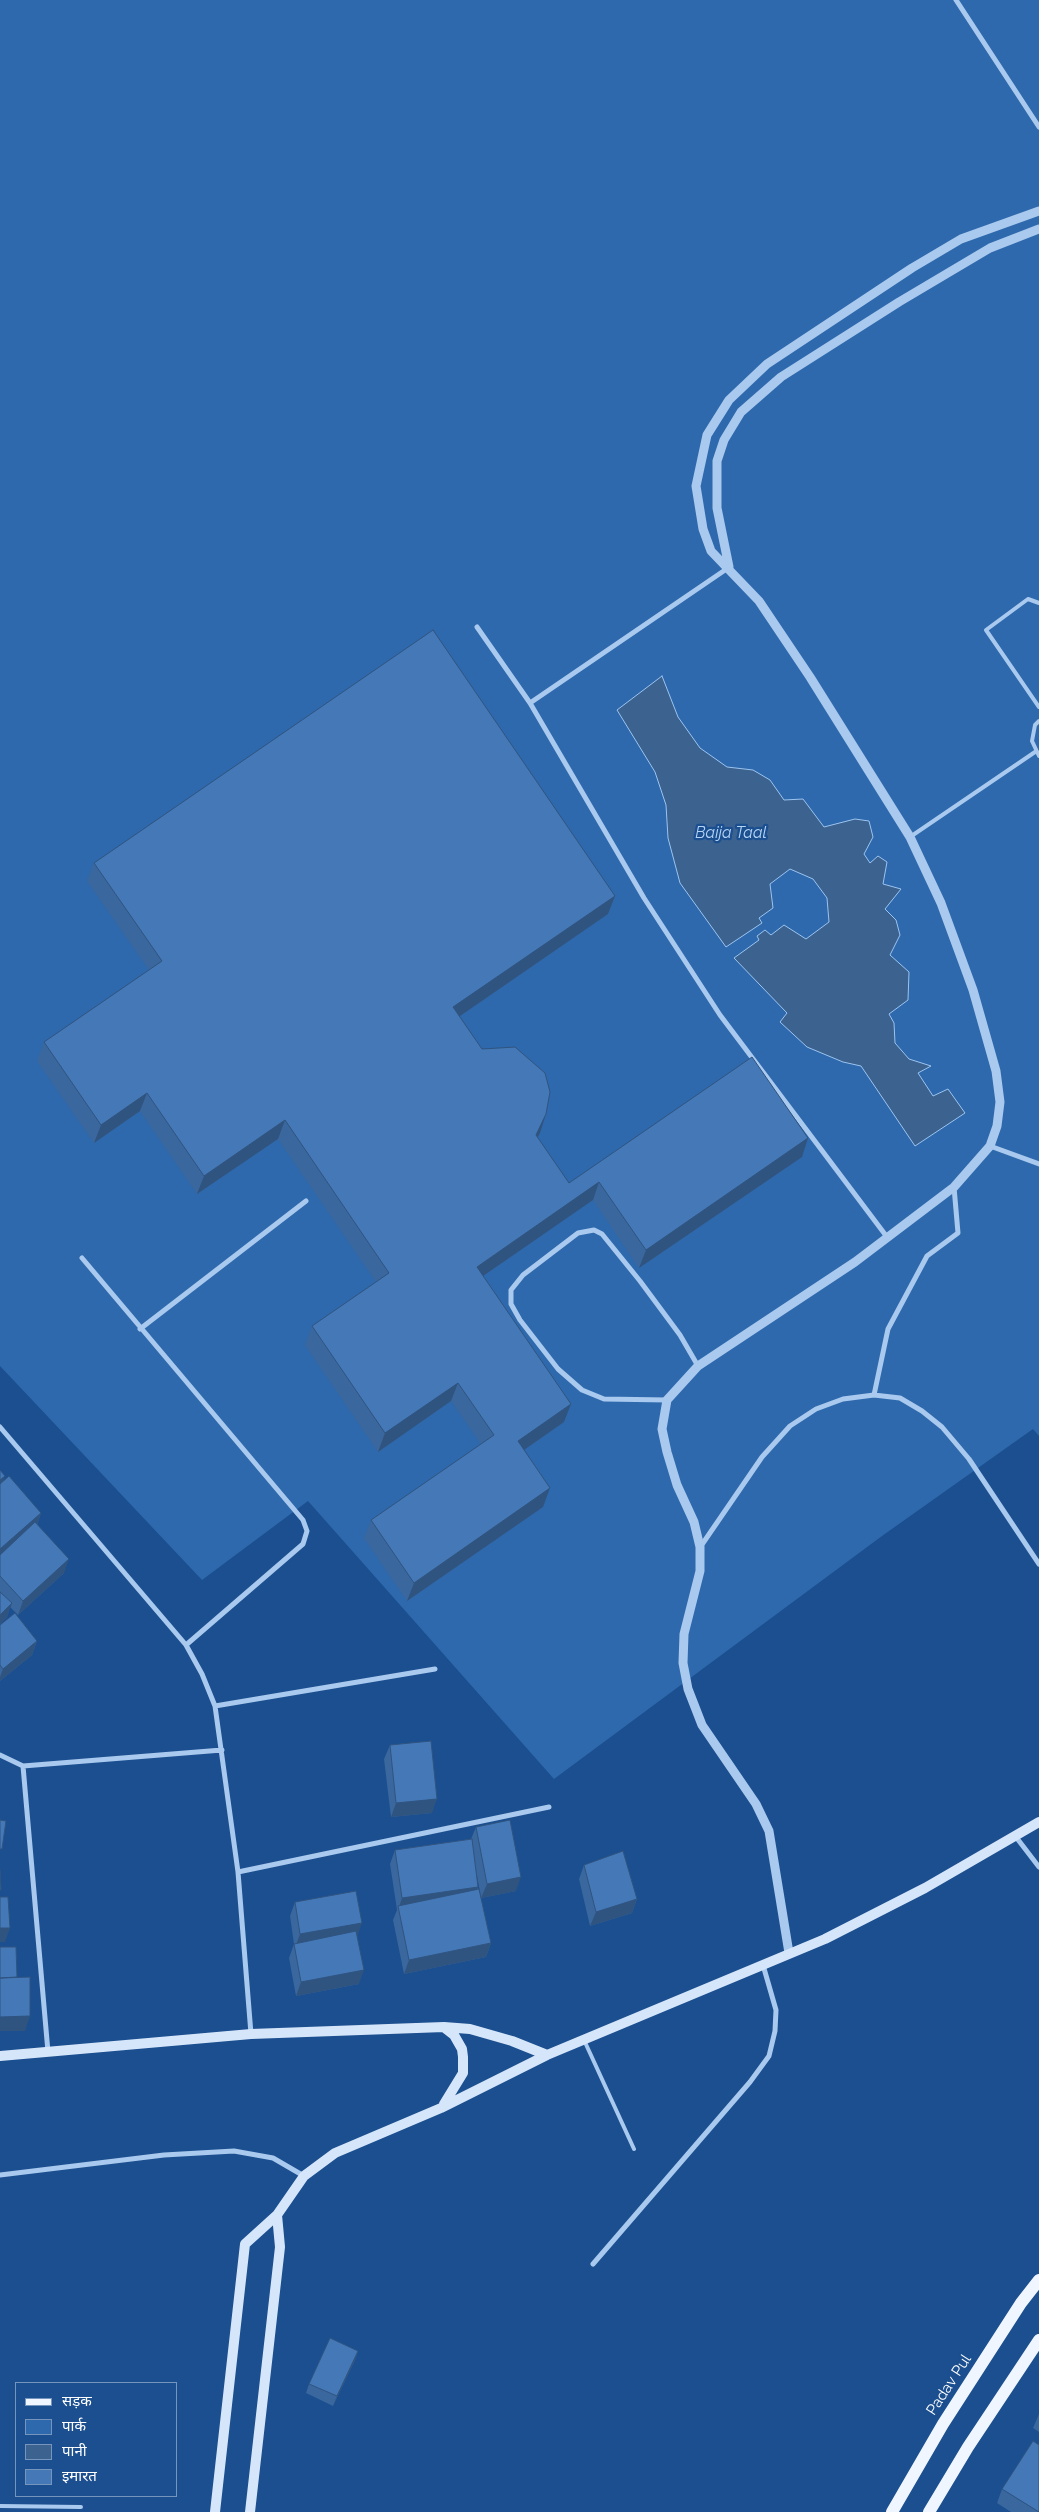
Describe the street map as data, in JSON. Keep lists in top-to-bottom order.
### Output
{
  "streets": {
    "main road": ["Padav Pul"]
  },
  "water": ["Baija Taal"],
  "legend": [
    "सड़क",
    "पार्क",
    "पानी",
    "इमारत"
  ]
}
